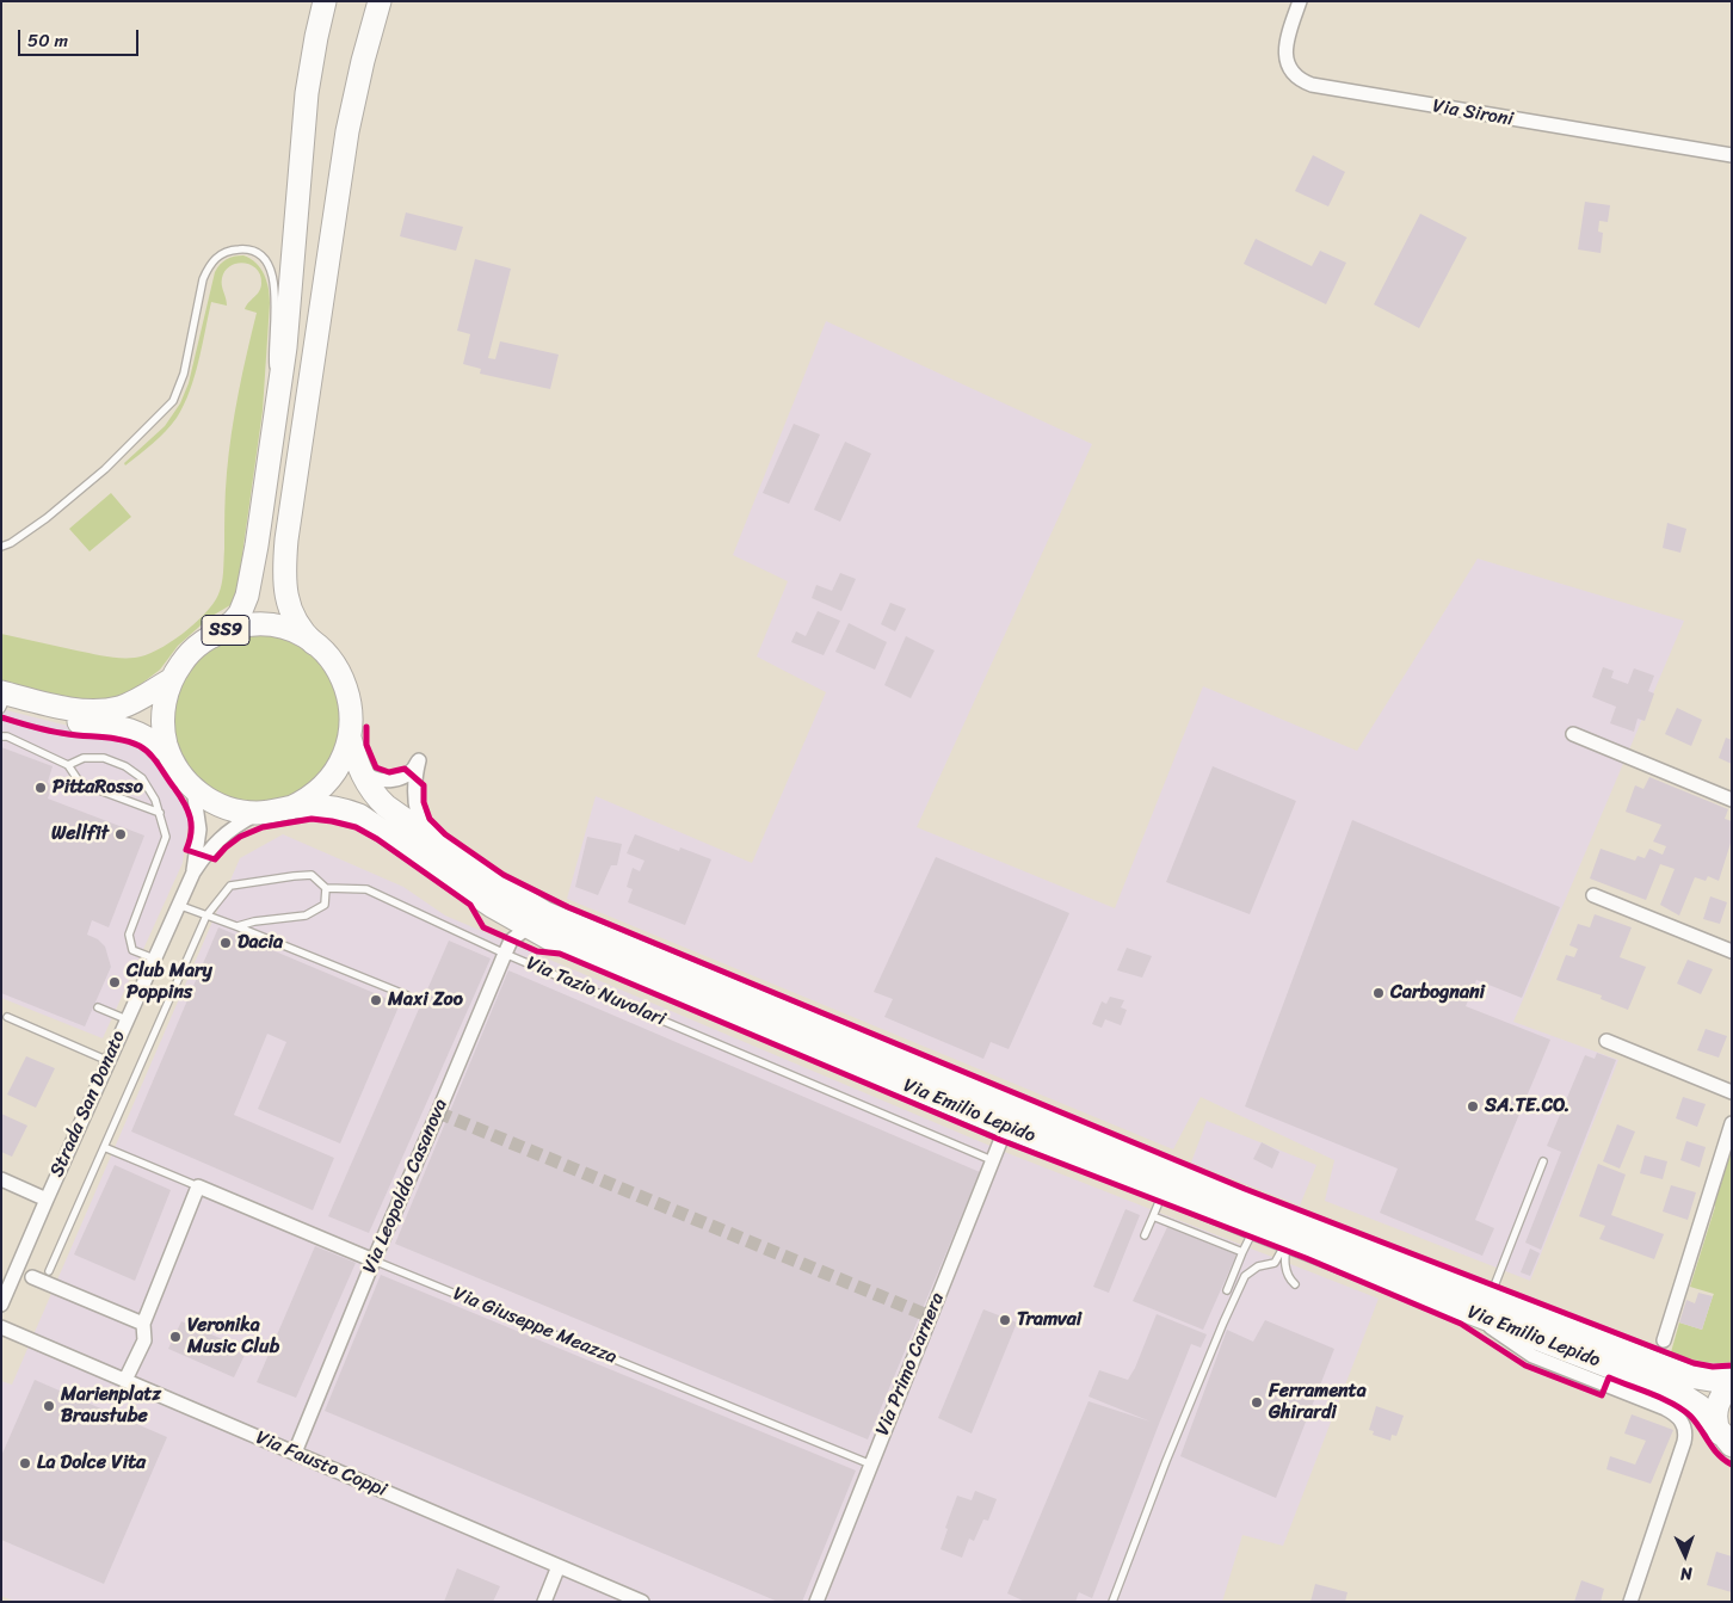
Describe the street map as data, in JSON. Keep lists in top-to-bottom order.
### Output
{
  "streets": {
    "main road": ["SS9", "Via Emilio Lepido"],
    "street": [
      "Via Sironi",
      "Strada San Donato",
      "Via Leopoldo Casanova",
      "Via Giuseppe Meazza",
      "Via Primo Carnera",
      "Via Fausto Coppi"
    ],
    "lane": ["Via Tazio Nuvolari"]
  },
  "crossings": [
    ["SS9", "Strada San Donato"],
    ["SS9", "Via Emilio Lepido"],
    ["Via Tazio Nuvolari", "Via Leopoldo Casanova"],
    ["Via Tazio Nuvolari", "Via Primo Carnera"],
    ["Strada San Donato", "Via Emilio Lepido"],
    ["Via Emilio Lepido", "Via Leopoldo Casanova"],
    ["Via Emilio Lepido", "Via Primo Carnera"],
    ["Via Leopoldo Casanova", "Via Giuseppe Meazza"],
    ["Via Leopoldo Casanova", "Via Fausto Coppi"],
    ["Via Giuseppe Meazza", "Via Primo Carnera"]
  ],
  "places": [
    "PittaRosso",
    "Wellfit",
    "Dacia",
    "Club Mary Poppins",
    "Carbognani",
    "Maxi Zoo",
    "SA.TE.CO.",
    "Tramvai",
    "Veronika Music Club",
    "Ferramenta Ghirardi",
    "Marienplatz Braustube",
    "La Dolce Vita"
  ],
  "scale_bar": "50 m",
  "north": "bottom"
}
